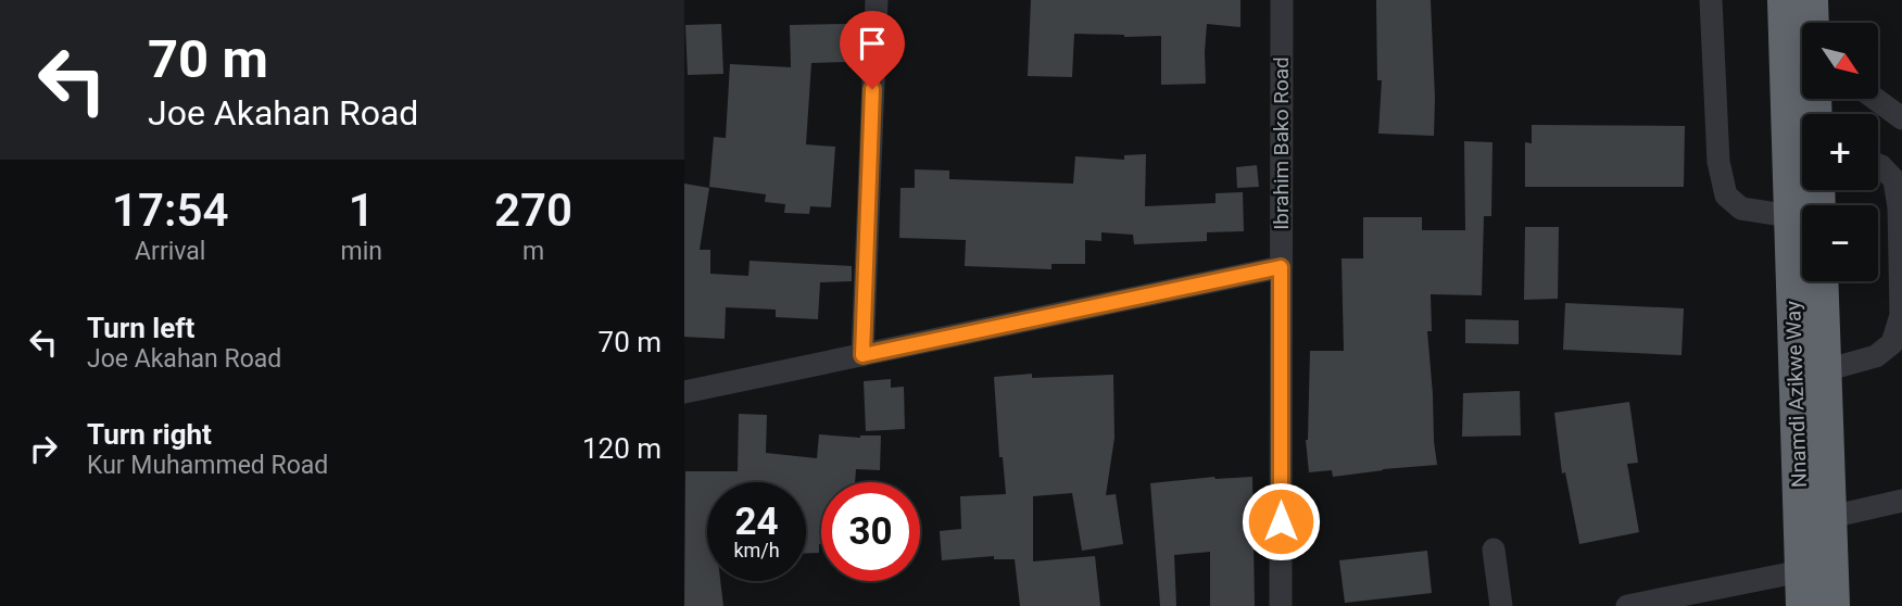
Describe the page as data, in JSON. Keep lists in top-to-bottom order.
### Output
{
  "streets": {
    "highway": ["Nnamdi Azikwe Way"],
    "street": ["Ibrahim Bako Road"]
  },
  "north": "bottom right",
  "page": {
    "turn": ["70 m", "Joe Akahan Road"],
    "map_buttons": ["+", "−"],
    "eta": [
      "17:54",
      "Arrival",
      "1",
      "min",
      "270",
      "m"
    ],
    "list": [
      {
        "name": "Turn left",
        "note": "Joe Akahan Road",
        "value": "70 m"
      },
      {
        "name": "Turn right",
        "note": "Kur Muhammed Road",
        "value": "120 m"
      }
    ],
    "speed": "24 km/h",
    "limit": "30"
  }
}
